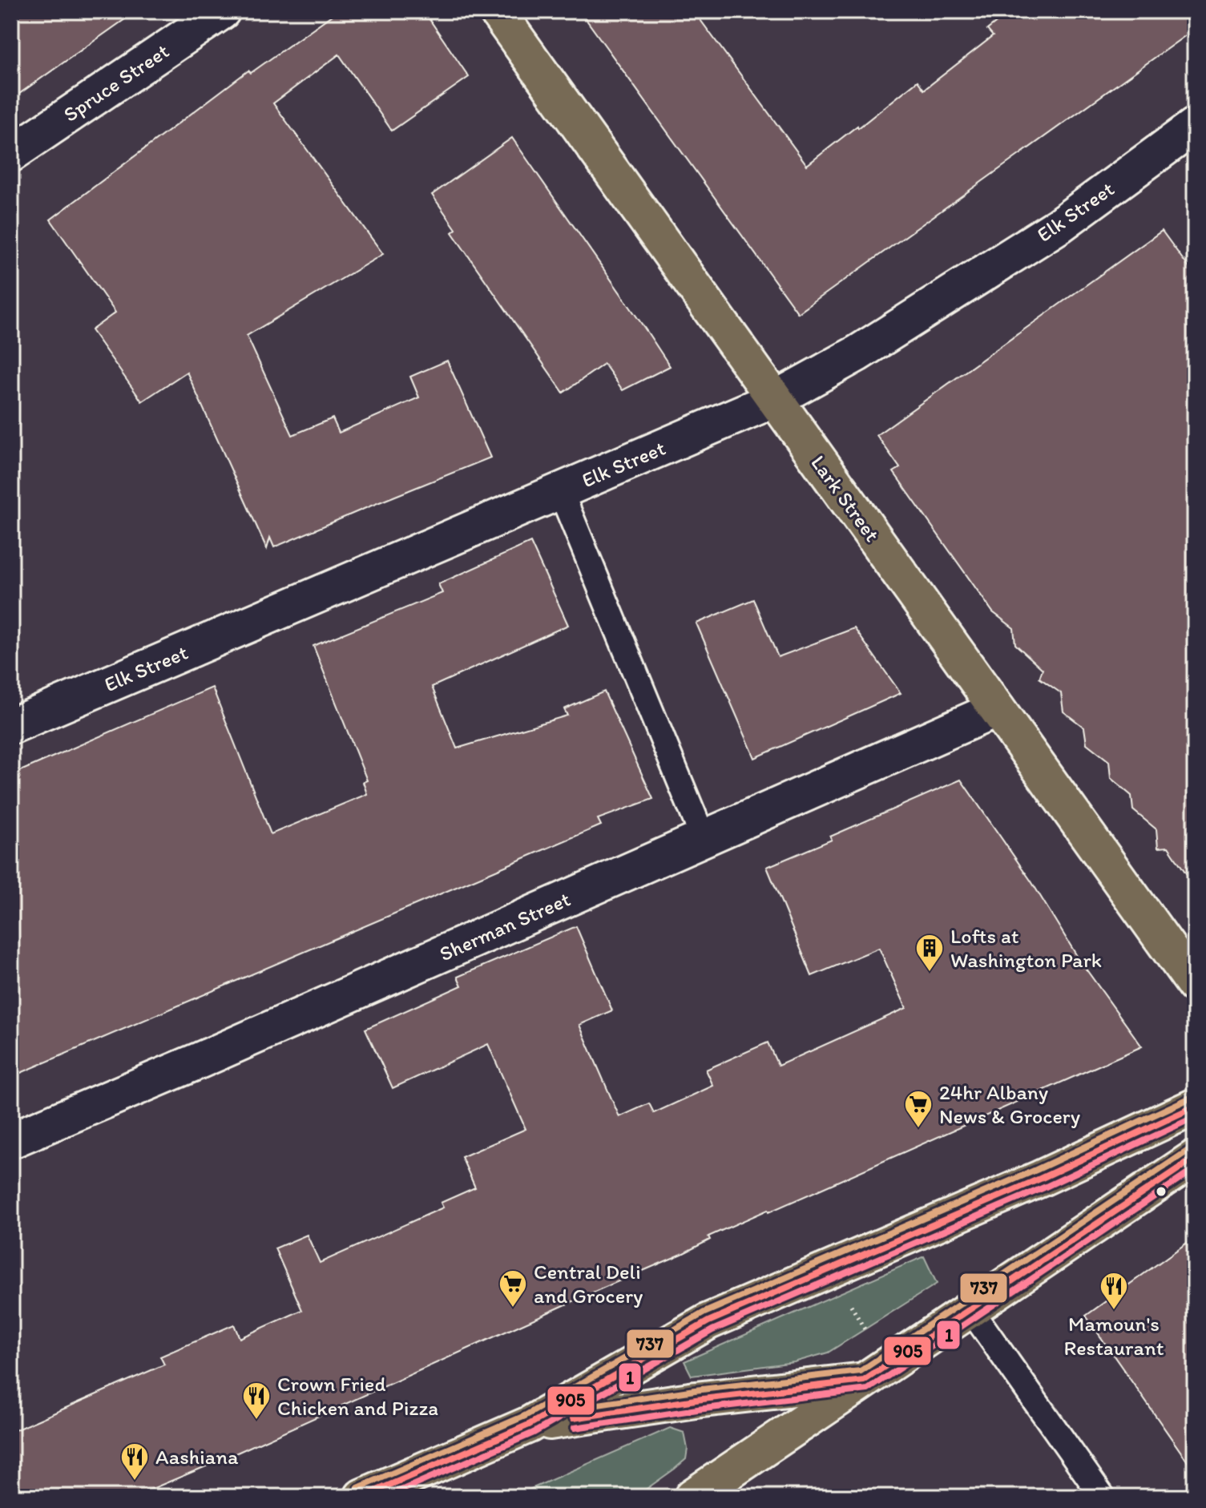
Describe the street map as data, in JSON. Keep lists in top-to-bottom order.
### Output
{
  "streets": {
    "main road": ["Lark Street"],
    "street": ["Spruce Street", "Elk Street", "Sherman Street"]
  },
  "crossings": [
    ["Elk Street", "Lark Street"],
    ["Lark Street", "Sherman Street"]
  ],
  "places": {
    "building": ["Lofts at Washington Park"],
    "supermarket": ["24hr Albany News & Grocery", "Central Deli and Grocery"],
    "restaurant": ["Mamoun's Restaurant", "Crown Fried Chicken and Pizza", "Aashiana"]
  },
  "lines": ["transit line 737", "transit line 905", "transit line 1"]
}
